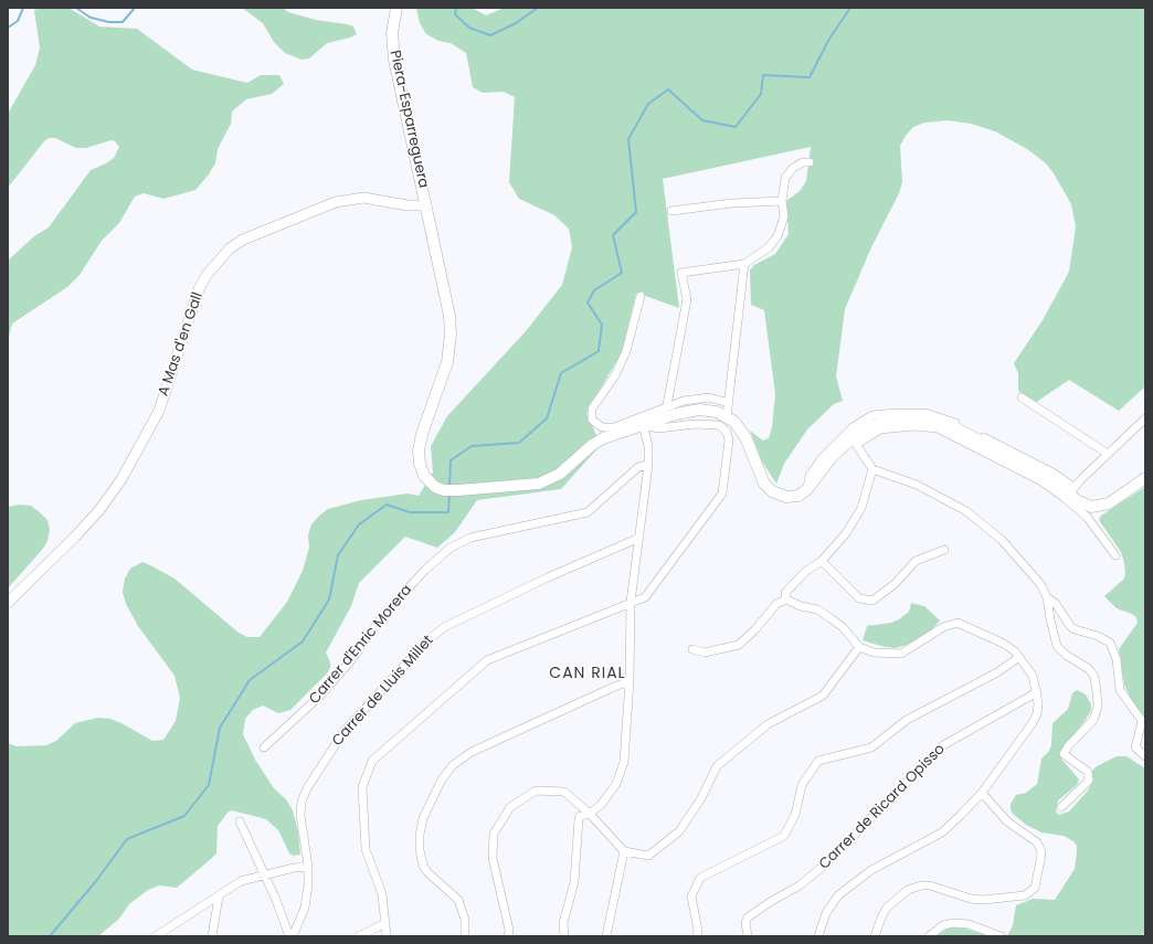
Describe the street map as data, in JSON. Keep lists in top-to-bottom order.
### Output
{
  "streets": {
    "main road": ["Piera-Esparreguera"],
    "street": [
      "A Mas d'en Gall",
      "Carrer d'Enric Morera",
      "Carrer de Lluis Millet",
      "Carrer de Ricard Opisso"
    ]
  },
  "crossings": [
    ["Piera-Esparreguera", "A Mas d'en Gall"]
  ],
  "districts": ["CAN RIAL"]
}
